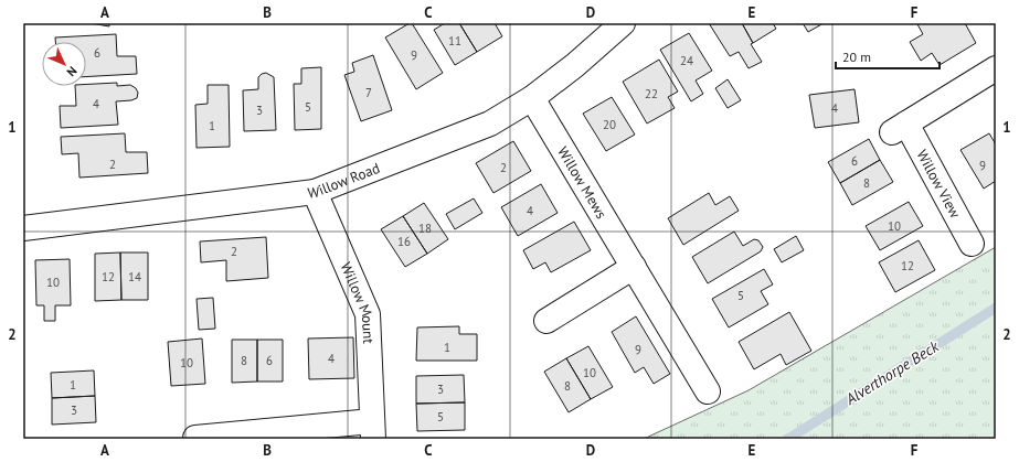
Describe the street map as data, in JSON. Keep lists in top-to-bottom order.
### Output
{
  "streets": {
    "street": [
      "Willow Road",
      "Willow Mews",
      "Willow View",
      "Willow Mount"
    ]
  },
  "crossings": [
    ["Willow Road", "Willow Mews"],
    ["Willow Road", "Willow Mount"]
  ],
  "water": ["Alverthorpe Beck"],
  "house_numbers": [
    "11",
    "6",
    "9",
    "24",
    "7",
    "22",
    "4",
    "5",
    "4",
    "3",
    "20",
    "1",
    "6",
    "2",
    "9",
    "2",
    "8",
    "4",
    "10",
    "18",
    "16",
    "2",
    "12",
    "12",
    "14",
    "10",
    "5",
    "1",
    "9",
    "4",
    "8",
    "6",
    "10",
    "10",
    "1",
    "8",
    "3",
    "3",
    "5"
  ],
  "scale_bar": "20 m",
  "north": "bottom right",
  "grid": {
    "columns": [
      "A",
      "B",
      "C",
      "D",
      "E",
      "F"
    ],
    "rows": ["1", "2"]
  }
}
